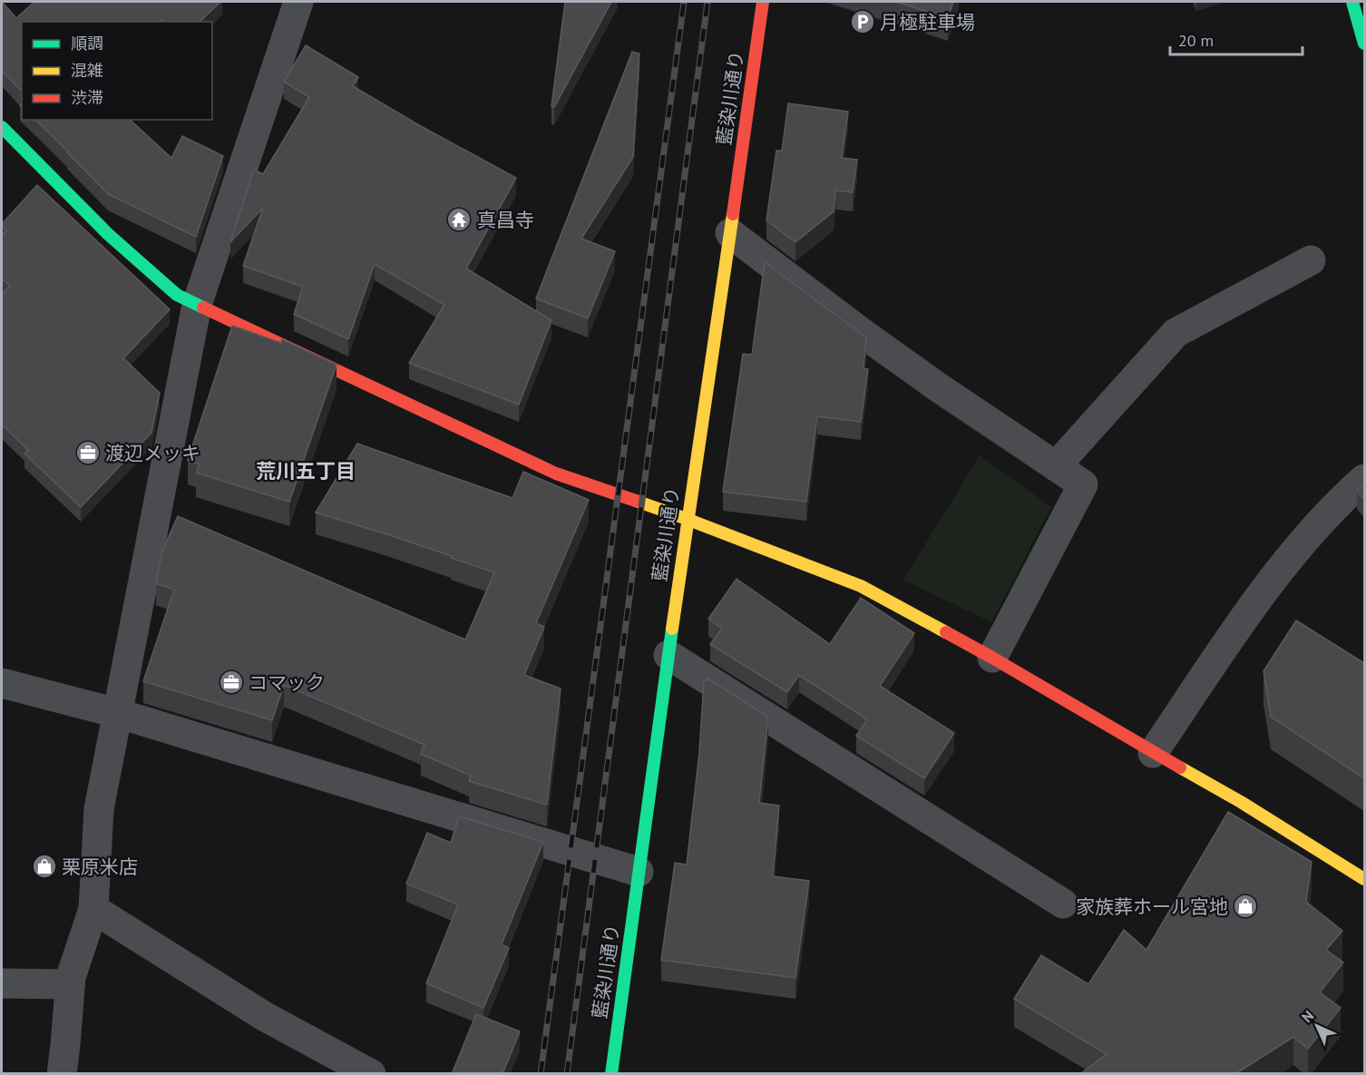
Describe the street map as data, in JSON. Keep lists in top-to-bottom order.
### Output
{
  "streets": {
    "street": ["藍染川通り"]
  },
  "districts": ["荒川五丁目"],
  "places": {
    "parking": ["月極駐車場"],
    "temple": ["真昌寺"],
    "office": ["渡辺メッキ", "コマック"],
    "shop": ["栗原米店", "家族葬ホール宮地"]
  },
  "legend": ["順調", "混雑", "渋滞"],
  "scale_bar": "20 m",
  "north": "top left"
}
